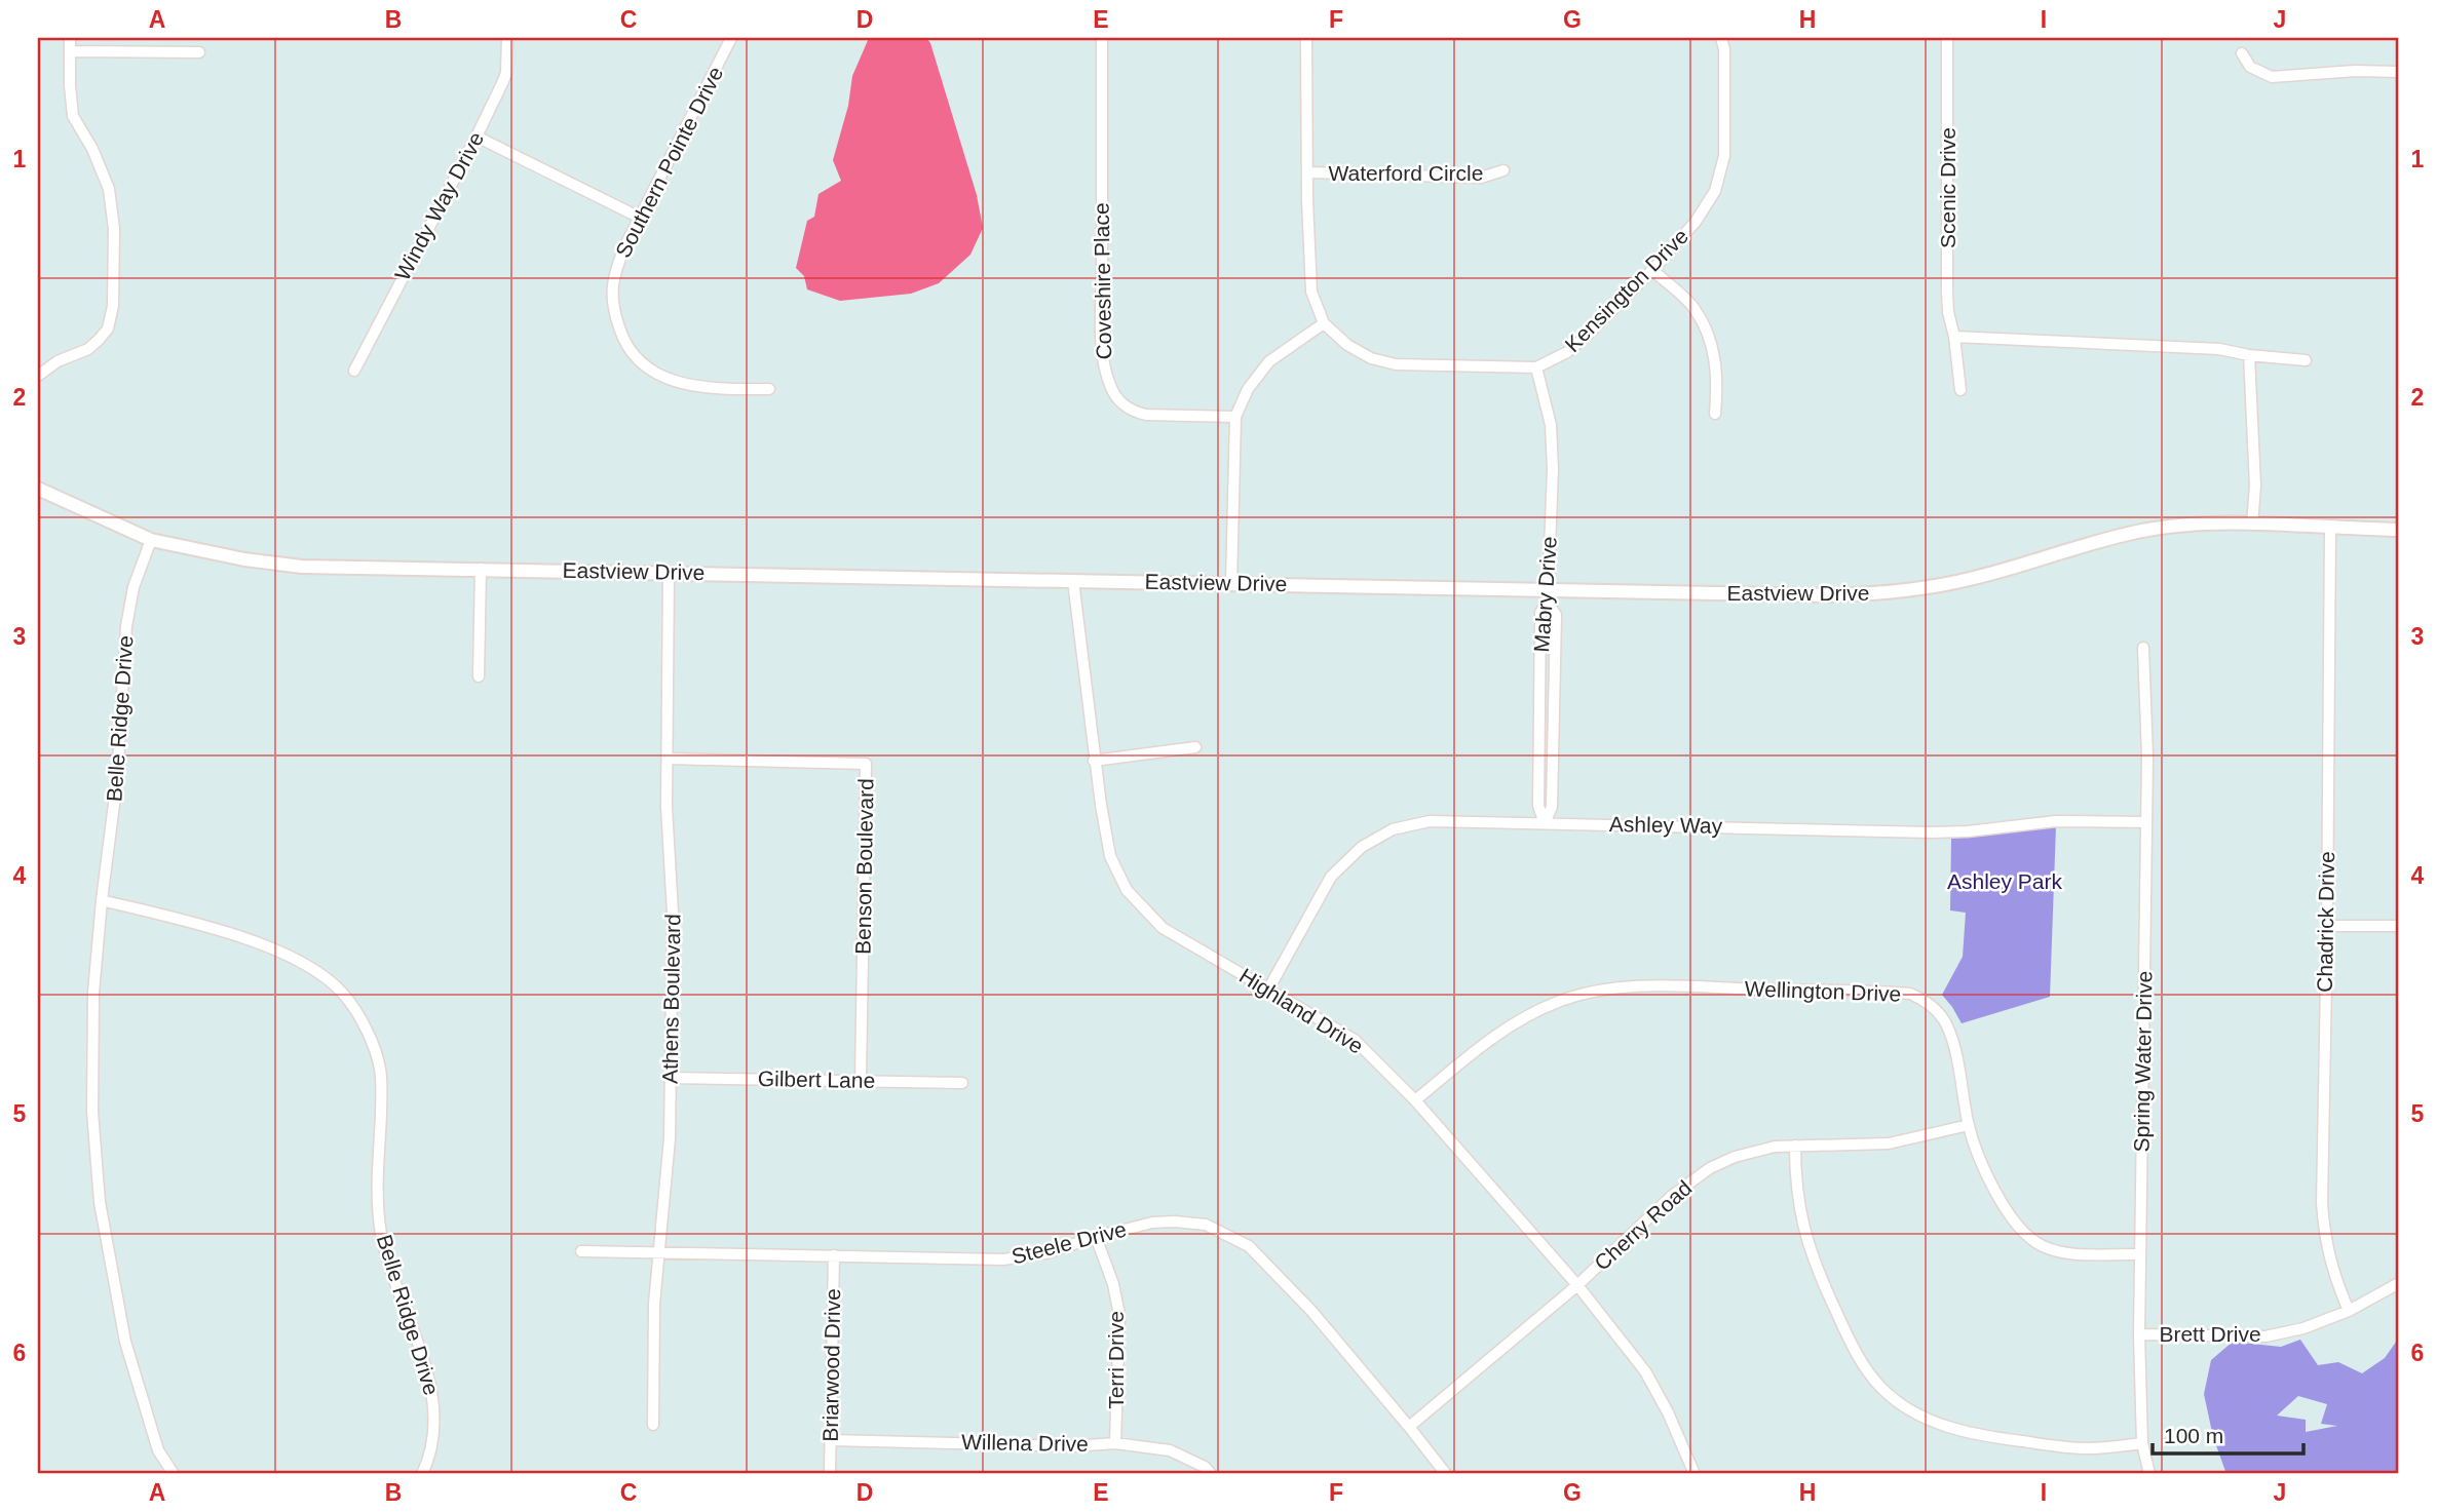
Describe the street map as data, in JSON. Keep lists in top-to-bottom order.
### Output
{
  "streets": {
    "street": [
      "Southern Pointe Drive",
      "Waterford Circle",
      "Scenic Drive",
      "Windy Way Drive",
      "Coveshire Place",
      "Kensington Drive",
      "Eastview Drive",
      "Mabry Drive",
      "Belle Ridge Drive",
      "Ashley Way",
      "Benson Boulevard",
      "Chadrick Drive",
      "Wellington Drive",
      "Athens Boulevard",
      "Highland Drive",
      "Spring Water Drive",
      "Gilbert Lane",
      "Cherry Road",
      "Steele Drive",
      "Brett Drive",
      "Terri Drive",
      "Briarwood Drive",
      "Willena Drive"
    ]
  },
  "crossings": [
    ["Waterford Circle", "Kensington Drive"],
    ["Kensington Drive", "Mabry Drive"],
    ["Eastview Drive", "Mabry Drive"],
    ["Eastview Drive", "Belle Ridge Drive"],
    ["Eastview Drive", "Chadrick Drive"],
    ["Eastview Drive", "Athens Boulevard"],
    ["Eastview Drive", "Highland Drive"],
    ["Mabry Drive", "Ashley Way"],
    ["Ashley Way", "Highland Drive"],
    ["Ashley Way", "Spring Water Drive"],
    ["Benson Boulevard", "Athens Boulevard"],
    ["Benson Boulevard", "Gilbert Lane"],
    ["Chadrick Drive", "Brett Drive"],
    ["Wellington Drive", "Highland Drive"],
    ["Wellington Drive", "Spring Water Drive"],
    ["Wellington Drive", "Cherry Road"],
    ["Athens Boulevard", "Gilbert Lane"],
    ["Athens Boulevard", "Steele Drive"],
    ["Highland Drive", "Cherry Road"],
    ["Spring Water Drive", "Brett Drive"],
    ["Cherry Road", "Steele Drive"],
    ["Steele Drive", "Terri Drive"],
    ["Steele Drive", "Briarwood Drive"],
    ["Terri Drive", "Willena Drive"],
    ["Briarwood Drive", "Willena Drive"]
  ],
  "parks": ["Ashley Park"],
  "scale_bar": "100 m",
  "grid": {
    "columns": [
      "A",
      "B",
      "C",
      "D",
      "E",
      "F",
      "G",
      "H",
      "I",
      "J"
    ],
    "rows": [
      "1",
      "2",
      "3",
      "4",
      "5",
      "6"
    ]
  }
}
